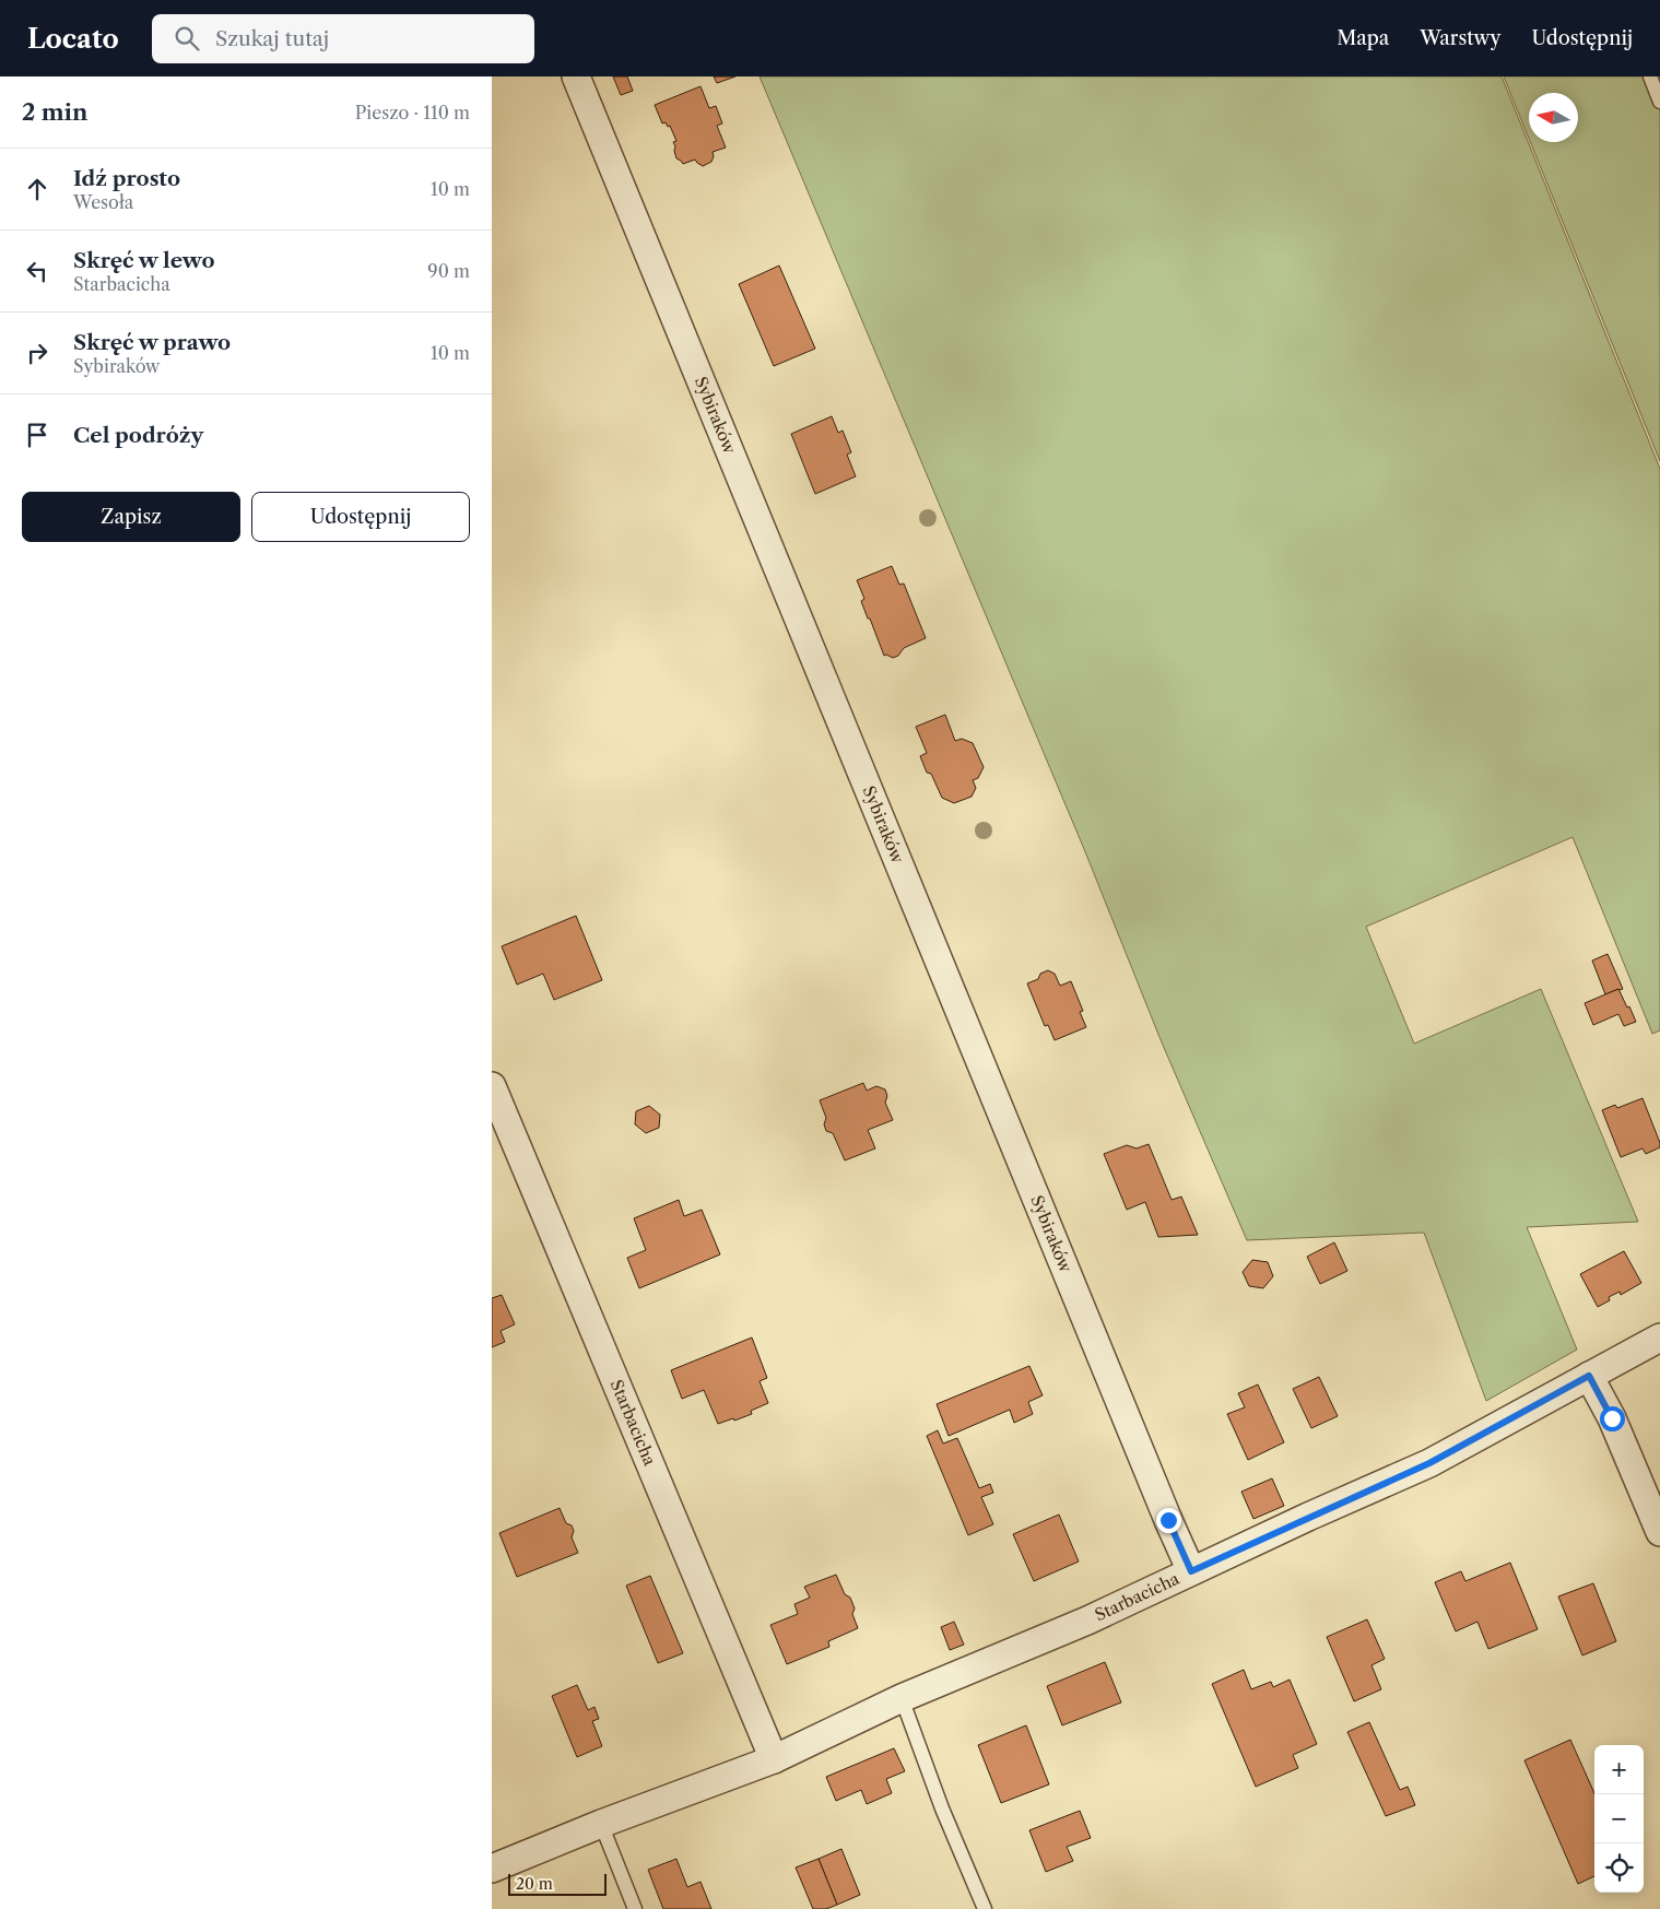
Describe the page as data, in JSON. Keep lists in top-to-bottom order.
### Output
{
  "streets": {
    "street": ["Sybiraków", "Starbacicha"]
  },
  "crossings": [
    ["Sybiraków", "Starbacicha"]
  ],
  "scale_bar": "20 m",
  "north": "left",
  "page": {
    "header": "Locato",
    "search": "Szukaj tutaj",
    "nav": ["Mapa", "Warstwy", "Udostępnij"],
    "heading": ["2 min", "Pieszo · 110 m"],
    "list": [
      ["Idź prosto", "Wesoła", "10 m"],
      ["Skręć w lewo", "Starbacicha", "90 m"],
      ["Skręć w prawo", "Sybiraków", "10 m"],
      "Cel podróży"
    ],
    "buttons": ["Zapisz", "Udostępnij"],
    "map_buttons": ["+", "−"],
    "scale": "20 m"
  }
}
